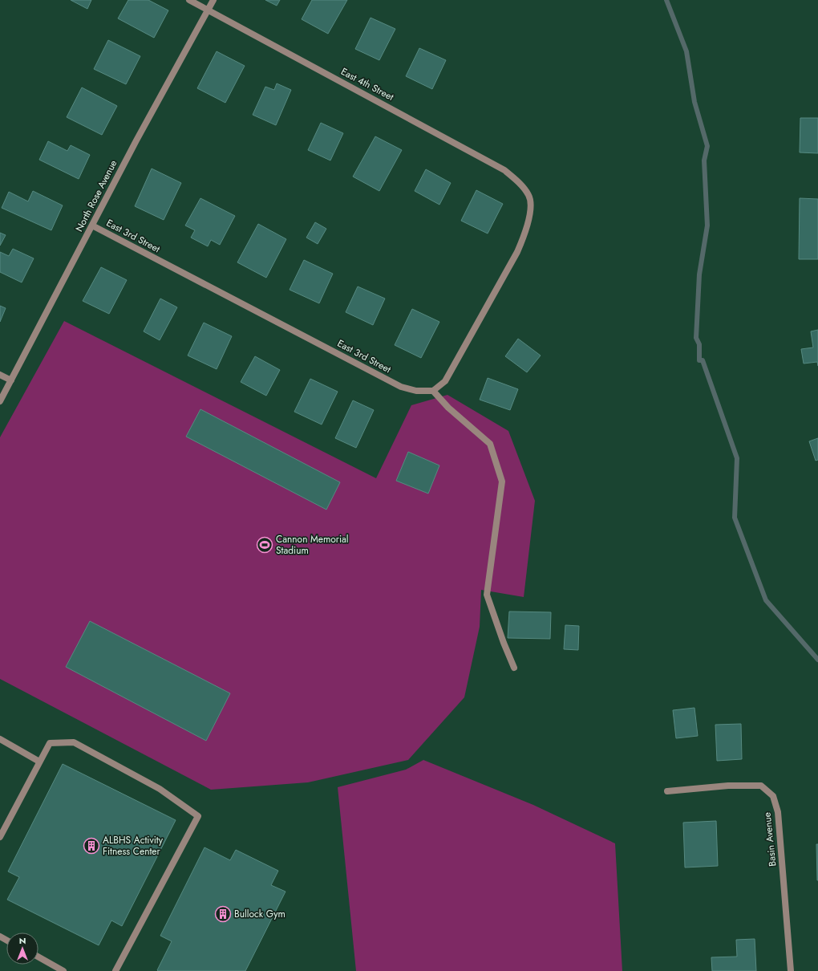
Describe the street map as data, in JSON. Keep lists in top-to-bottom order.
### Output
{
  "streets": {
    "street": [
      "East 4th Street",
      "North Rose Avenue",
      "East 3rd Street",
      "Basin Avenue"
    ]
  },
  "crossings": [
    ["East 4th Street", "North Rose Avenue"],
    ["East 4th Street", "East 3rd Street"],
    ["North Rose Avenue", "East 3rd Street"]
  ],
  "places": {
    "sports": ["Cannon Memorial Stadium"],
    "building": ["ALBHS Activity Fitness Center", "Bullock Gym"]
  },
  "north": "top"
}
